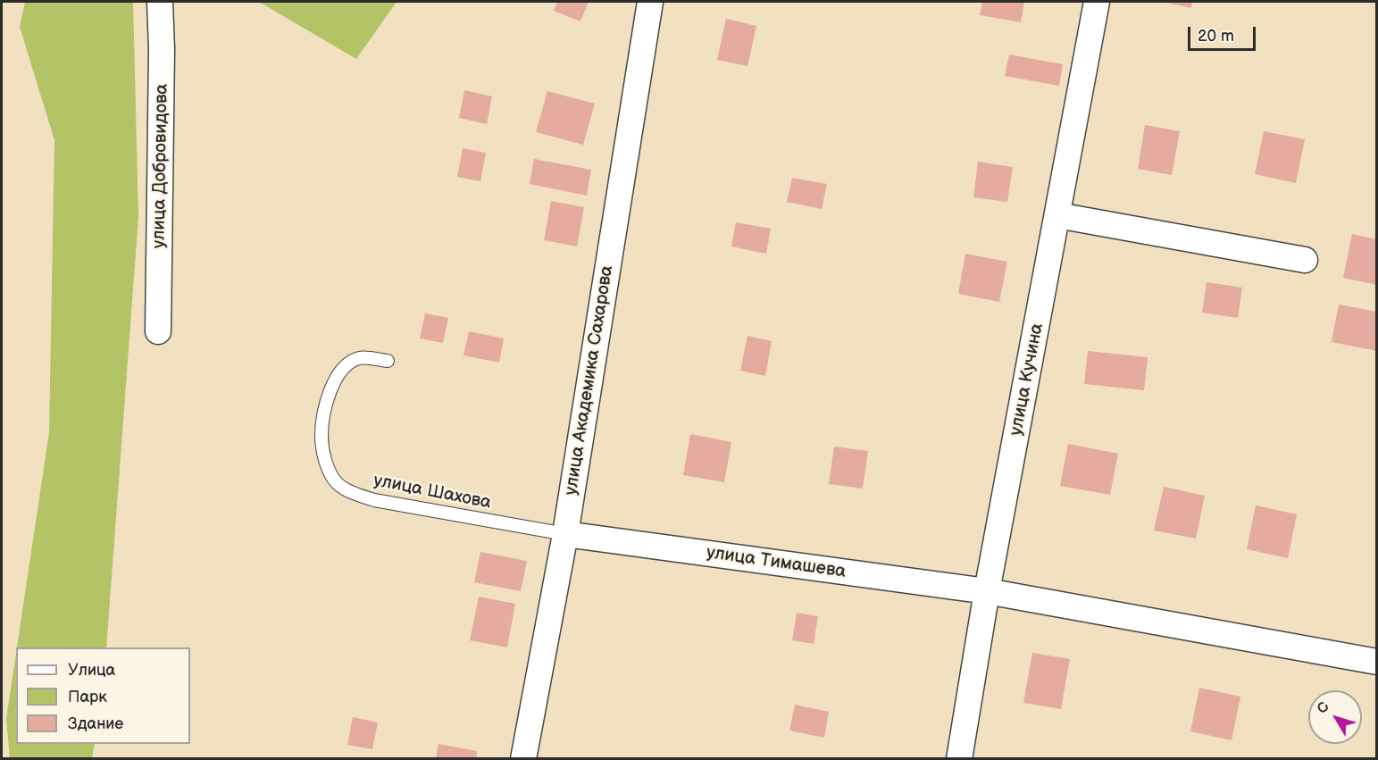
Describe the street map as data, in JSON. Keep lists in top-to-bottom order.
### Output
{
  "streets": {
    "street": [
      "улица Добровидова",
      "улица Кучина",
      "улица Академика Сахарова",
      "улица Тимашева"
    ],
    "lane": ["улица Шахова"]
  },
  "crossings": [
    ["улица Кучина", "улица Тимашева"],
    ["улица Академика Сахарова", "улица Шахова"],
    ["улица Академика Сахарова", "улица Тимашева"],
    ["улица Шахова", "улица Тимашева"]
  ],
  "legend": ["Улица", "Парк", "Здание"],
  "scale_bar": "20 m",
  "north": "top left"
}
